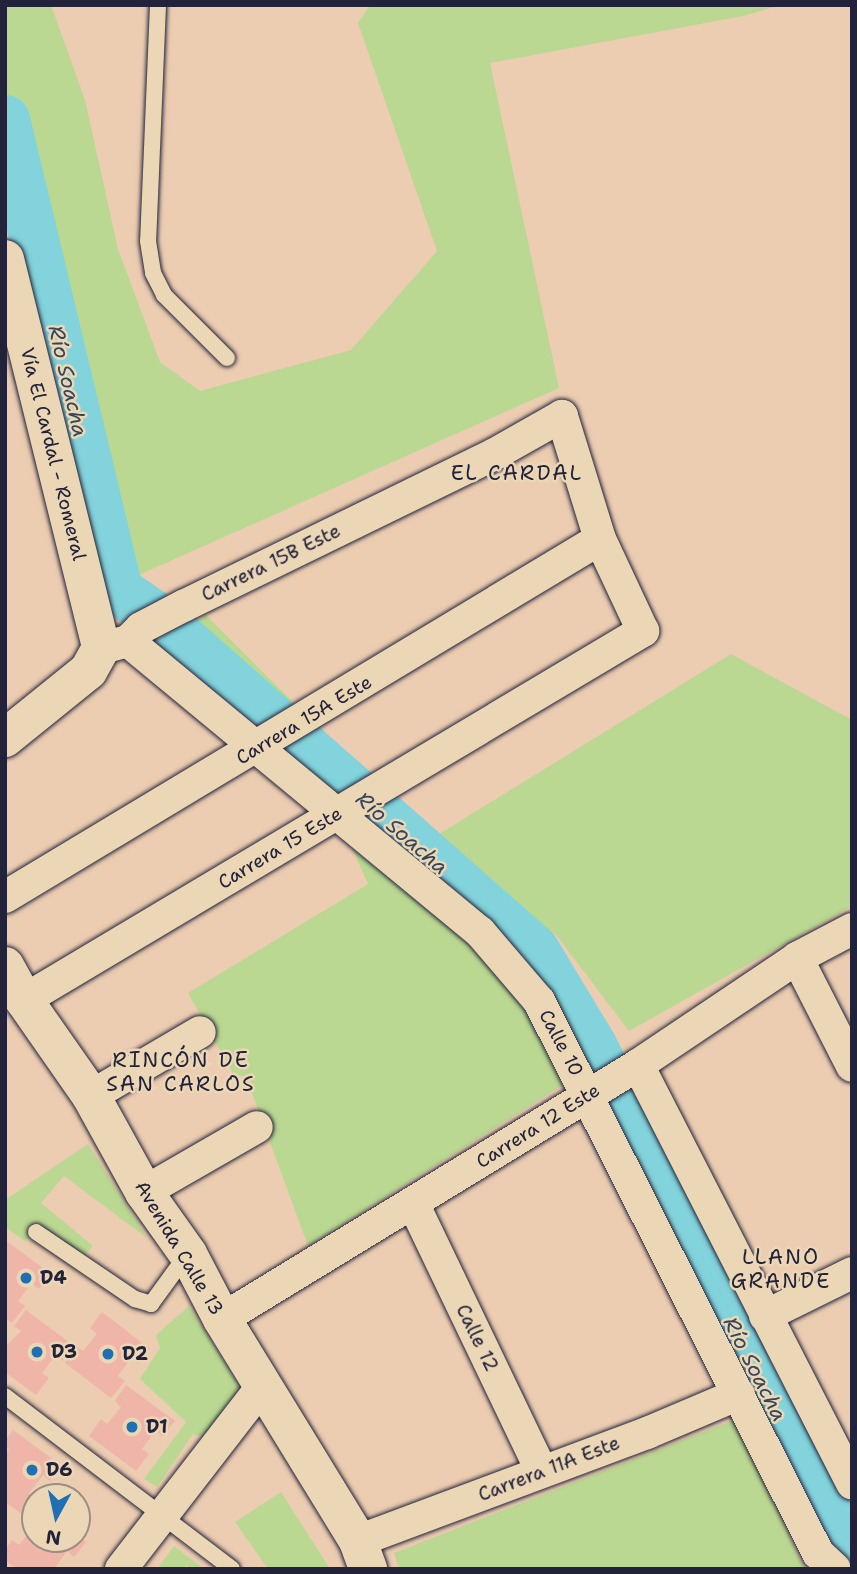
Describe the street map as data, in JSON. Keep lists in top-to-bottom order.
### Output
{
  "streets": {
    "main road": ["Vía El Cardal - Romeral", "Carrera 15B Este", "Avenida Calle 13"],
    "street": [
      "Carrera 15A Este",
      "Carrera 15 Este",
      "Calle 10",
      "Carrera 12 Este",
      "Calle 12",
      "Carrera 11A Este"
    ]
  },
  "crossings": [
    ["Vía El Cardal - Romeral", "Carrera 15B Este"],
    ["Vía El Cardal - Romeral", "Calle 10"],
    ["Carrera 15B Este", "Carrera 15A Este"],
    ["Carrera 15B Este", "Carrera 15 Este"],
    ["Carrera 15B Este", "Calle 10"],
    ["Carrera 15A Este", "Carrera 15 Este"],
    ["Carrera 15A Este", "Calle 10"],
    ["Carrera 15 Este", "Calle 10"],
    ["Carrera 15 Este", "Avenida Calle 13"],
    ["Calle 10", "Carrera 12 Este"],
    ["Calle 10", "Carrera 11A Este"],
    ["Carrera 12 Este", "Avenida Calle 13"],
    ["Carrera 12 Este", "Calle 12"],
    ["Avenida Calle 13", "Carrera 11A Este"],
    ["Calle 12", "Carrera 11A Este"]
  ],
  "districts": ["EL CARDAL", "RINCÓN DE SAN CARLOS", "LLANO GRANDE"],
  "water": ["Río Soacha"],
  "places": [
    "D4",
    "D3",
    "D2",
    "D1",
    "D6"
  ],
  "north": "bottom"
}
